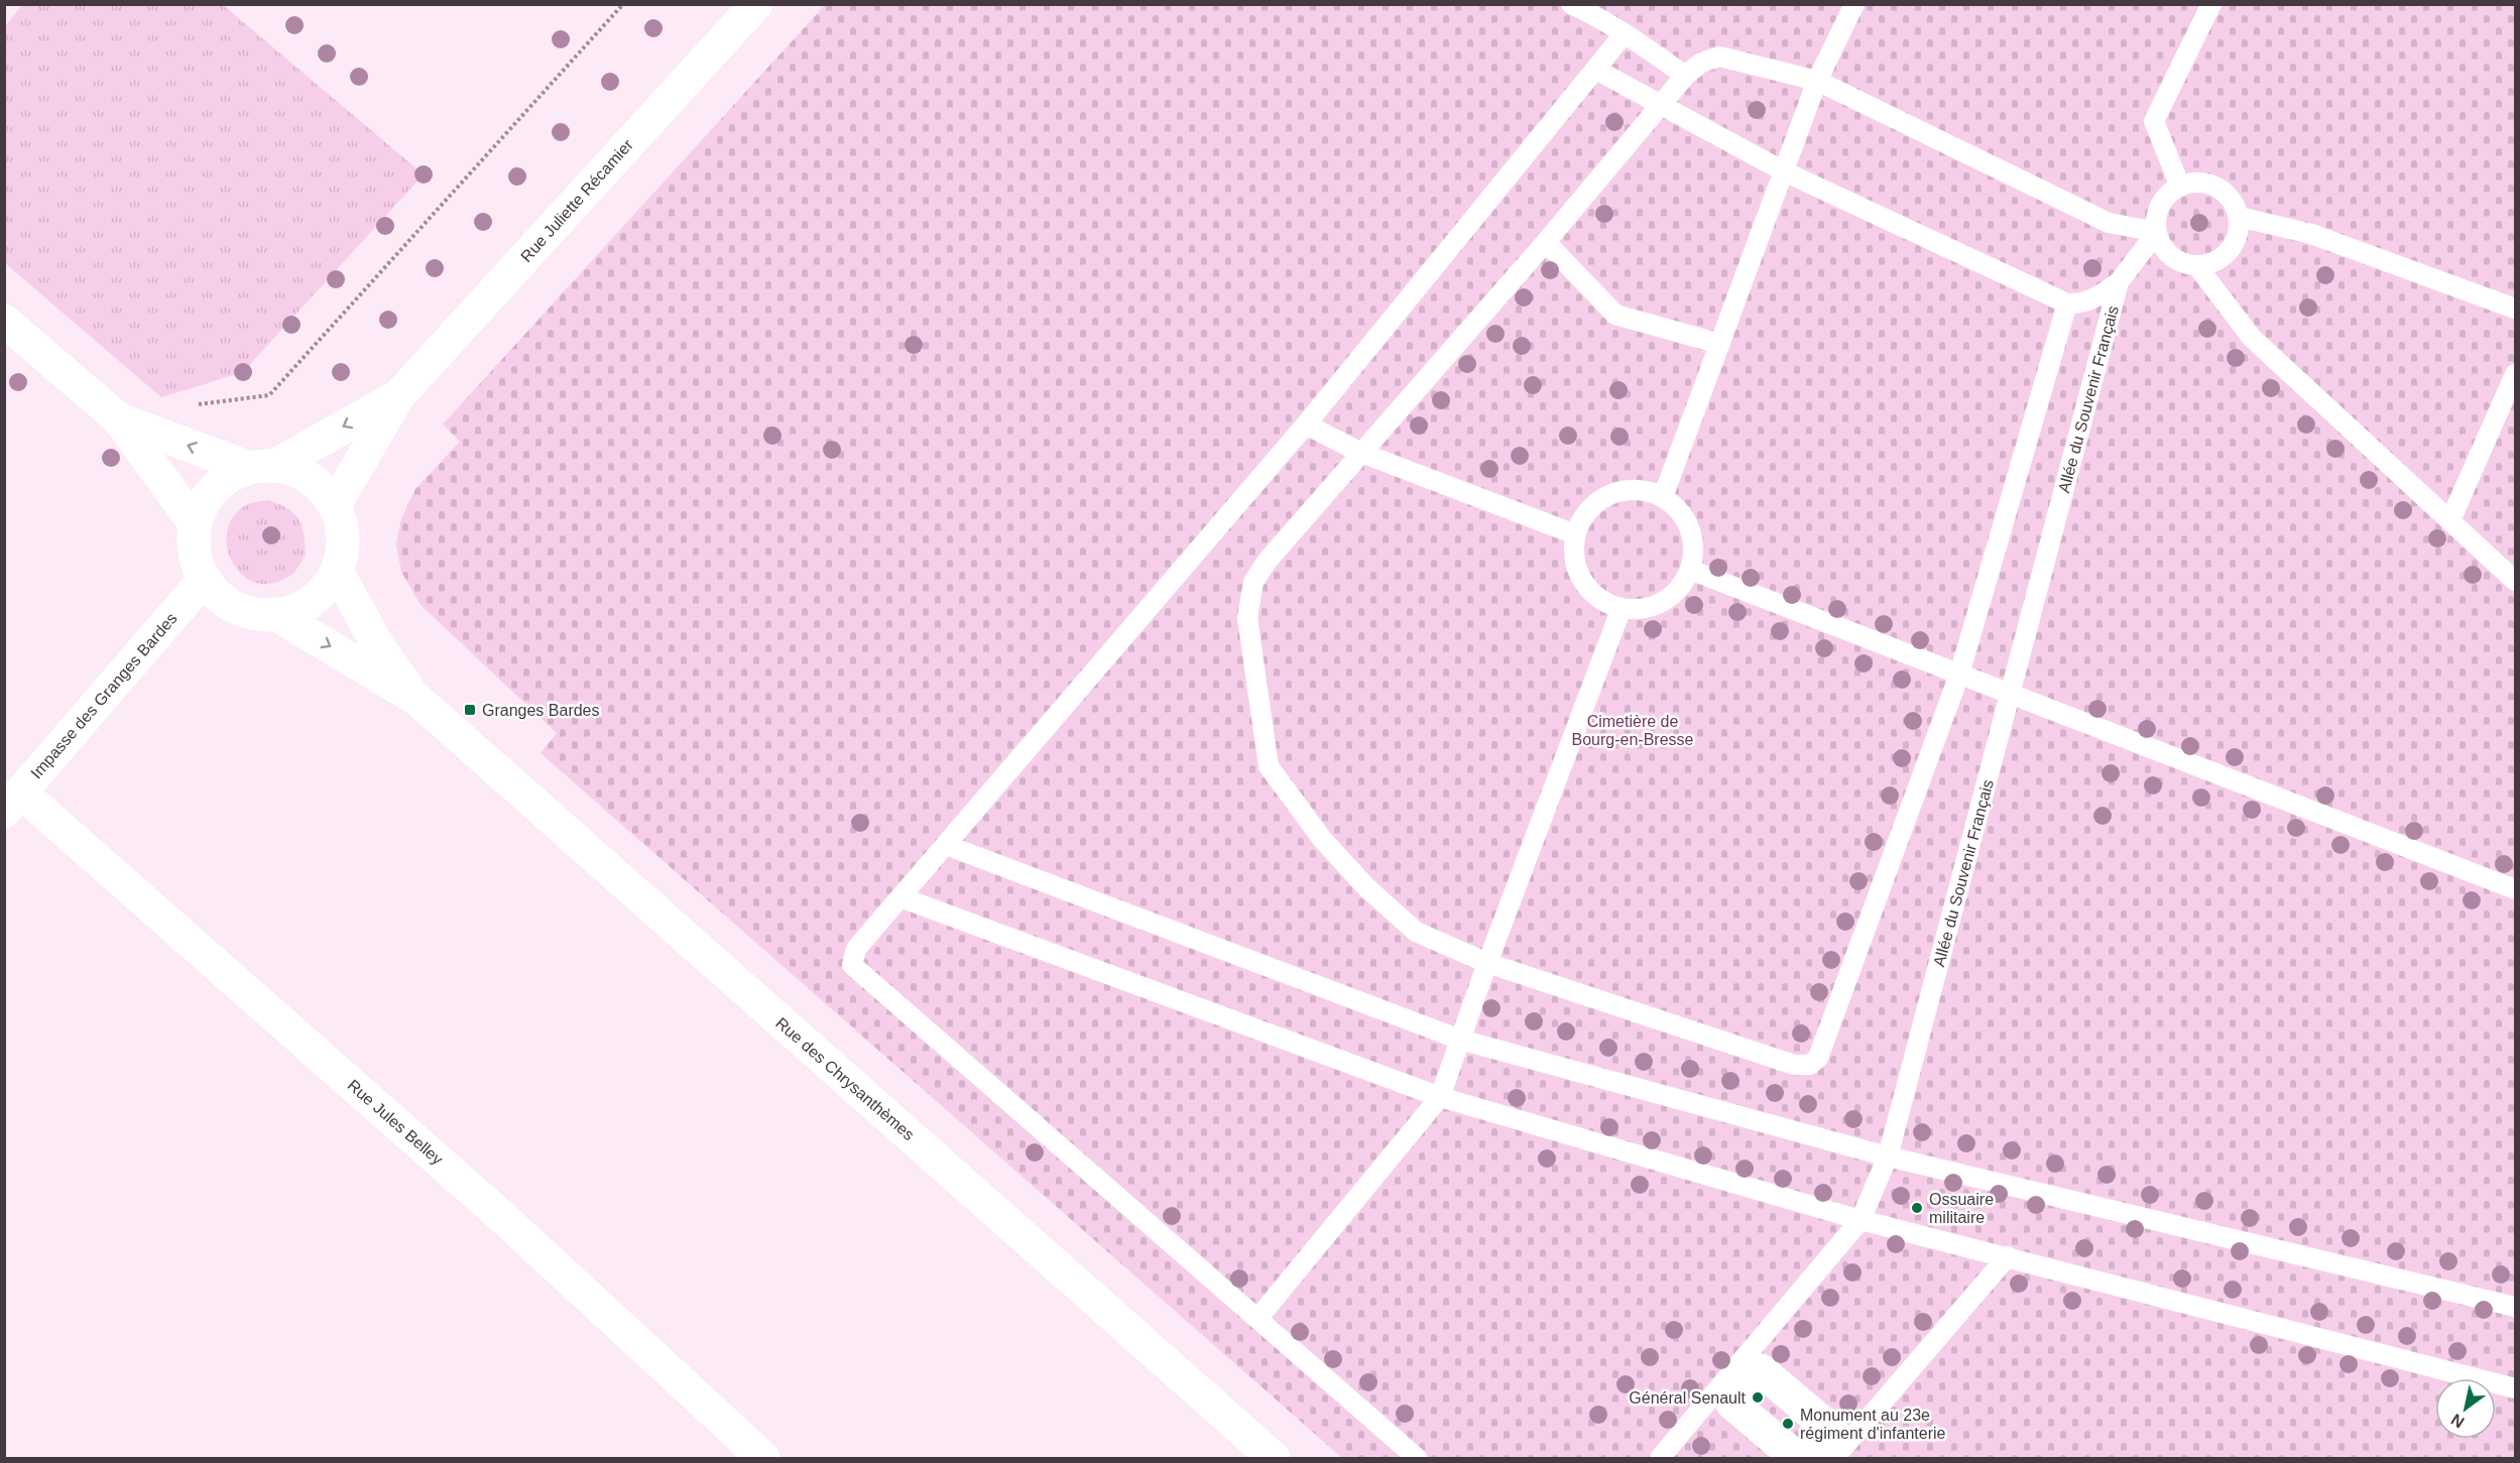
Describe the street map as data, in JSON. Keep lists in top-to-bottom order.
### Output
{
  "streets": {
    "street": [
      "Rue Juliette Récamier",
      "Impasse des Granges Bardes",
      "Rue des Chrysanthèmes",
      "Rue Jules Belley"
    ],
    "lane": ["Allée du Souvenir Français"]
  },
  "crossings": [
    ["Rue Juliette Récamier", "Impasse des Granges Bardes"],
    ["Rue Juliette Récamier", "Rue des Chrysanthèmes"],
    ["Impasse des Granges Bardes", "Rue des Chrysanthèmes"],
    ["Impasse des Granges Bardes", "Rue Jules Belley"]
  ],
  "parks": ["Cimetière de Bourg-en-Bresse"],
  "places": {
    "transit": ["Granges Bardes"],
    "other": ["Ossuaire militaire", "Général Senault", "Monument au 23e régiment d'infanterie"]
  },
  "north": "bottom left"
}
